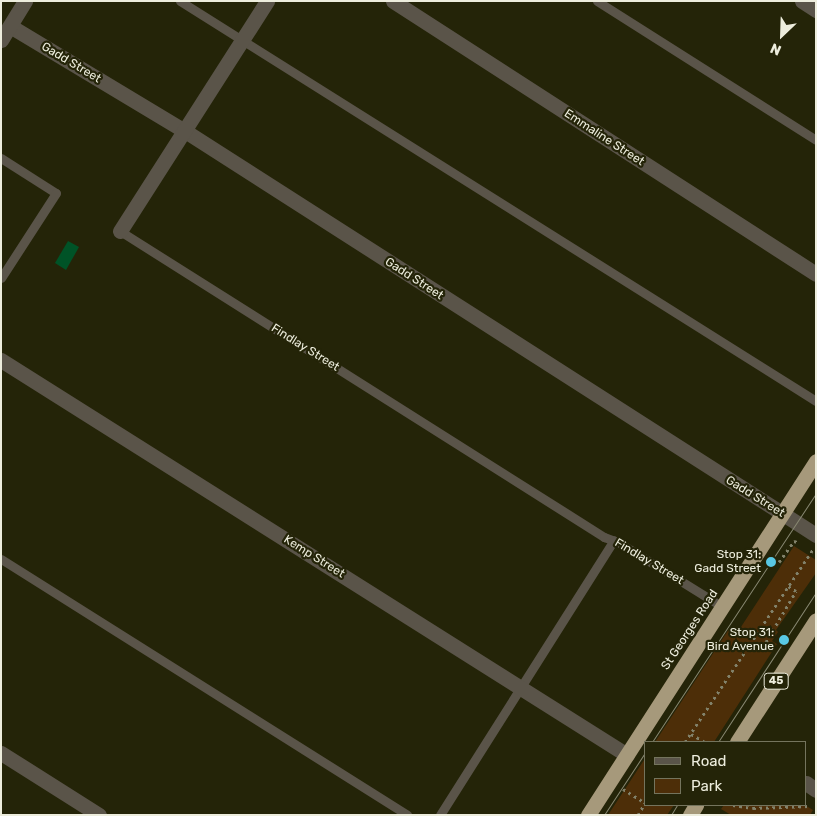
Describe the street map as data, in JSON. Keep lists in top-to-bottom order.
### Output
{
  "streets": {
    "highway": ["St Georges Road", "45"],
    "street": [
      "Gadd Street",
      "Emmaline Street",
      "Findlay Street",
      "Kemp Street"
    ]
  },
  "crossings": [
    ["Gadd Street", "Findlay Street"],
    ["Gadd Street", "St Georges Road"],
    ["Findlay Street", "St Georges Road"],
    ["Kemp Street", "St Georges Road"]
  ],
  "places": ["Stop 31: Gadd Street", "Stop 31: Bird Avenue"],
  "legend": ["Road", "Park"],
  "north": "bottom left"
}
